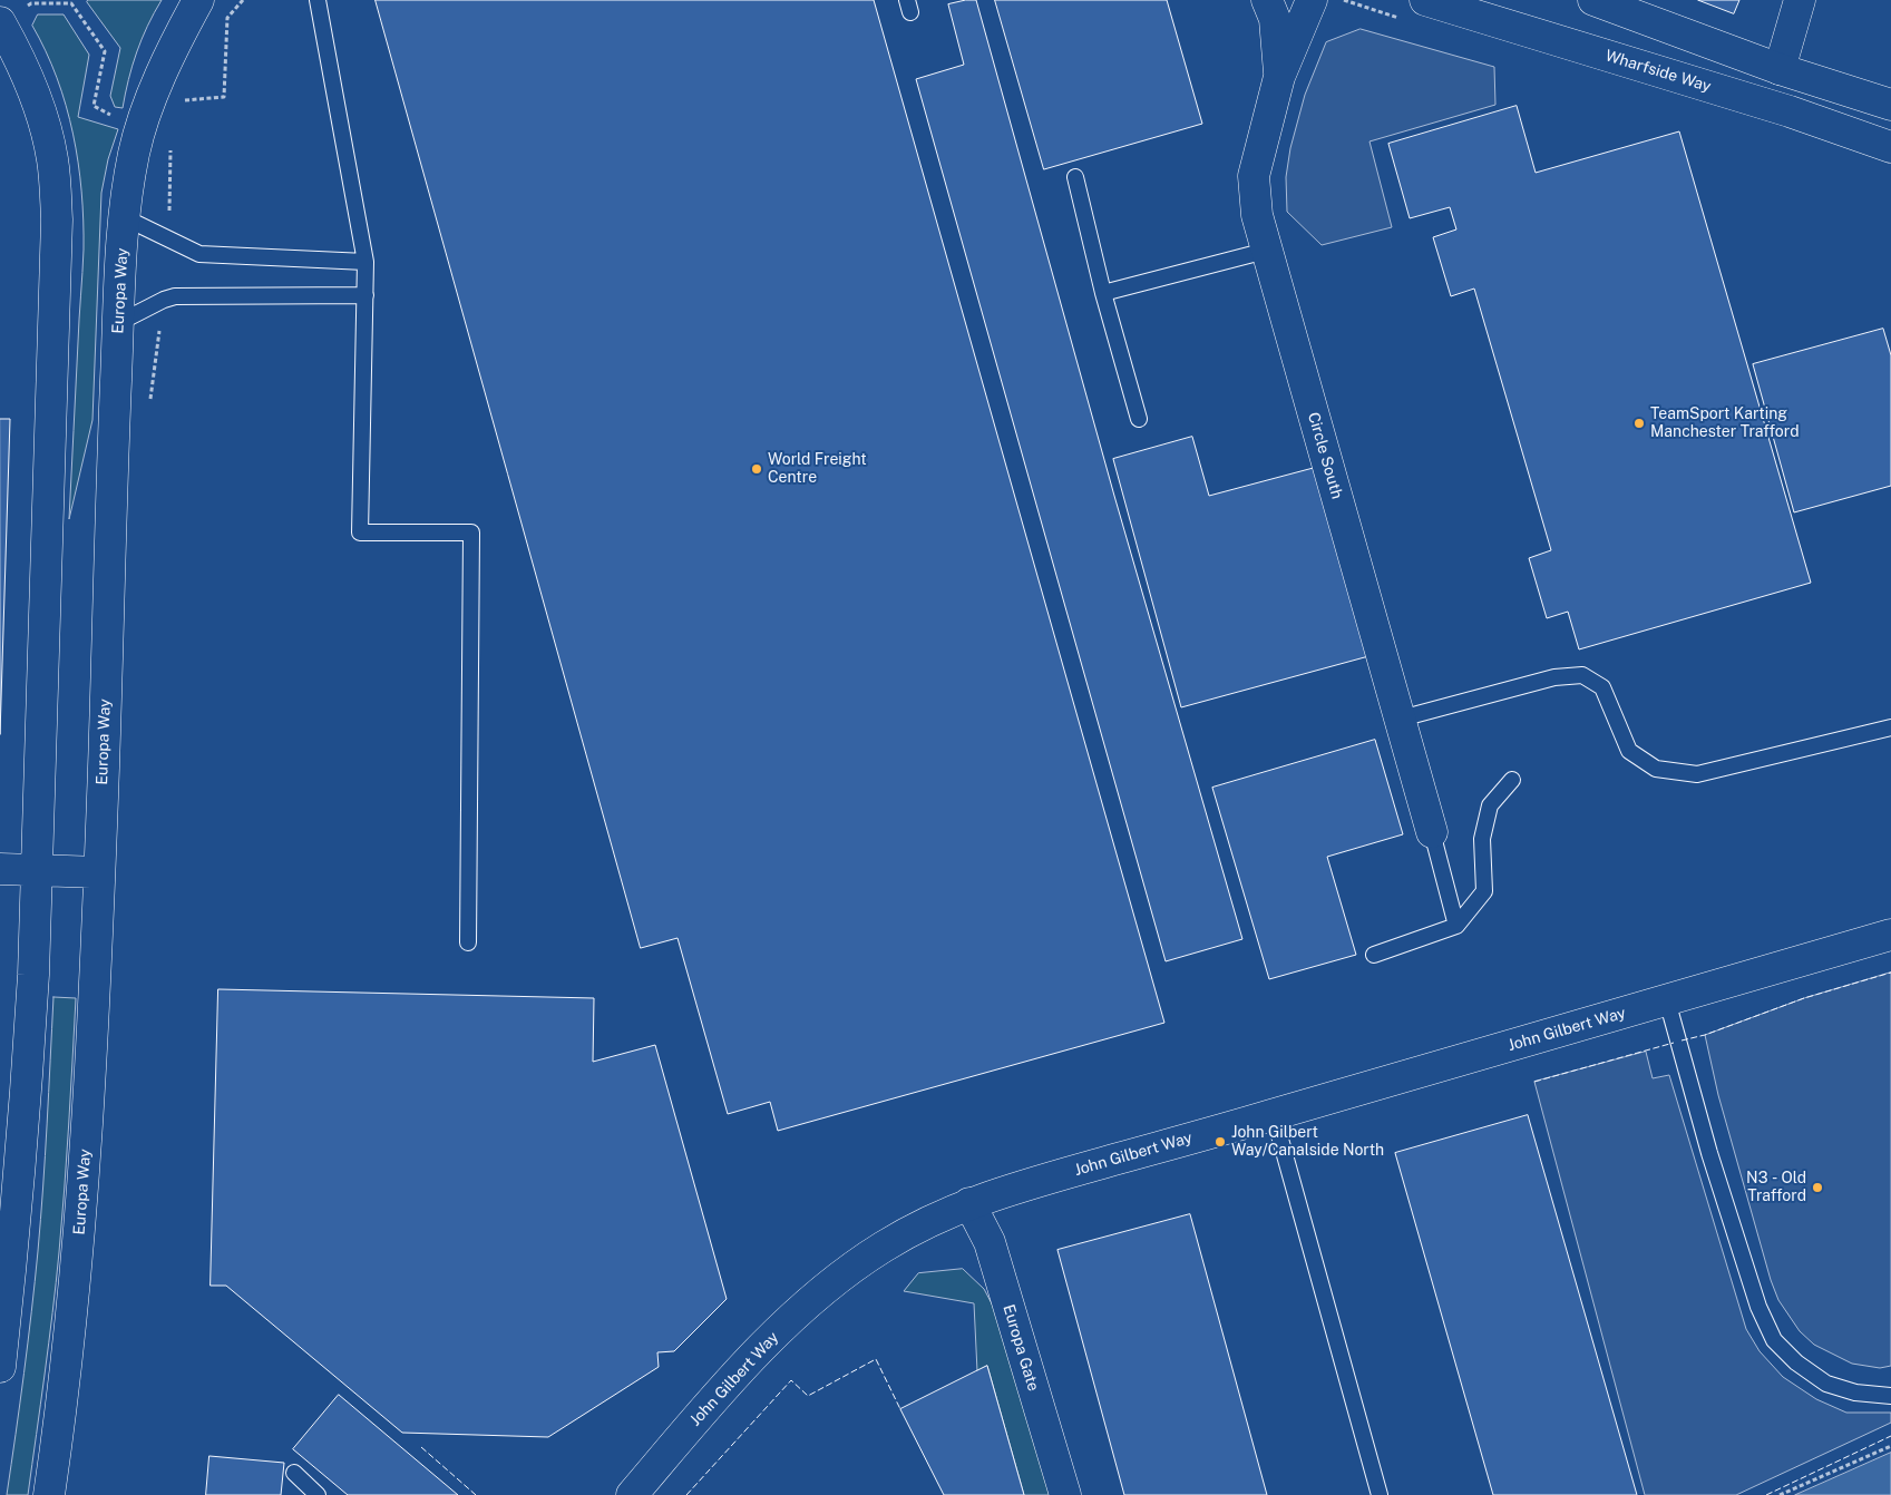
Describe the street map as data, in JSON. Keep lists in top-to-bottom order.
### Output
{
  "streets": {
    "main road": [
      "Wharfside Way",
      "Europa Way",
      "Circle South",
      "John Gilbert Way",
      "Europa Gate"
    ]
  },
  "crossings": [
    ["John Gilbert Way", "Europa Gate"]
  ],
  "places": [
    "TeamSport Karting Manchester Trafford",
    "World Freight Centre",
    "John Gilbert Way/Canalside North",
    "N3 - Old Trafford"
  ]
}
